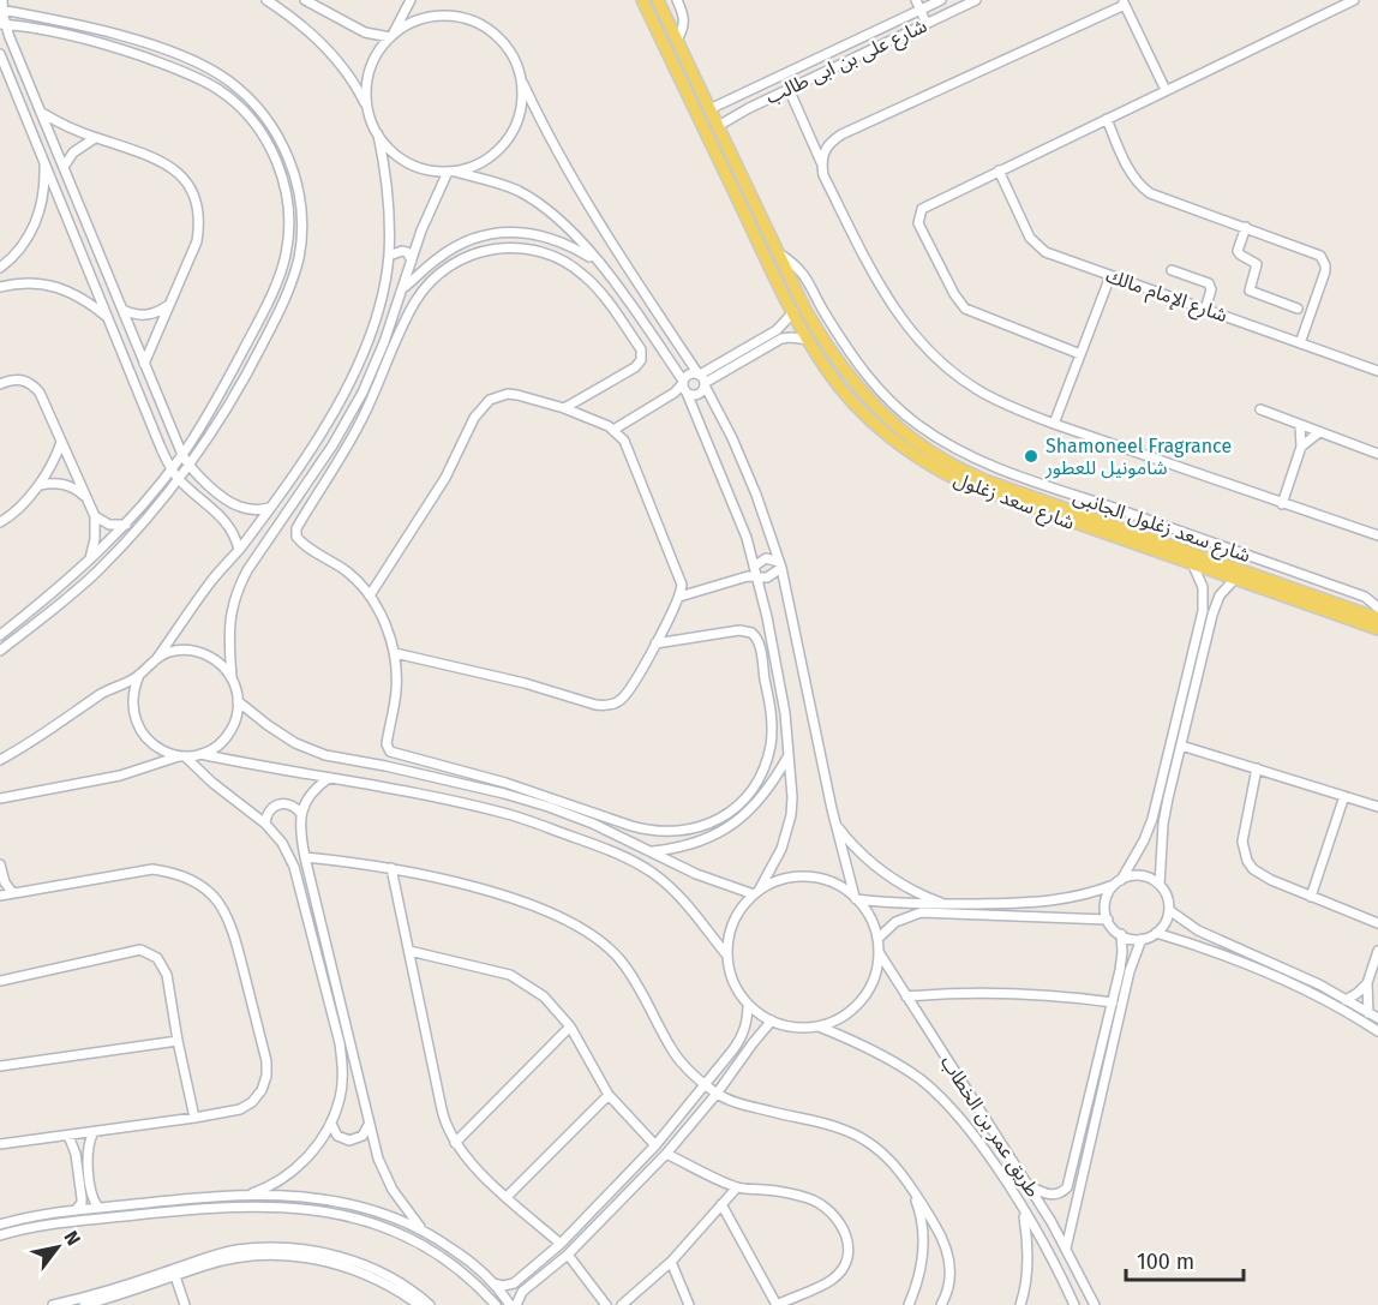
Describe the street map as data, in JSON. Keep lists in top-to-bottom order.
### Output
{
  "streets": {
    "main road": ["شارع سعد زغلول"],
    "street": [
      "شارع على بن ابى طالب",
      "شارع الإمام مالك",
      "شارع سعد زغلول الجانبى",
      "طريق عمر بن الخطاب"
    ]
  },
  "crossings": [
    ["شارع على بن ابى طالب", "شارع سعد زغلول"],
    ["شارع سعد زغلول", "شارع سعد زغلول الجانبى"]
  ],
  "places": ["Shamoneel Fragrance شامونيل للعطور"],
  "scale_bar": "100 m",
  "north": "top right"
}
